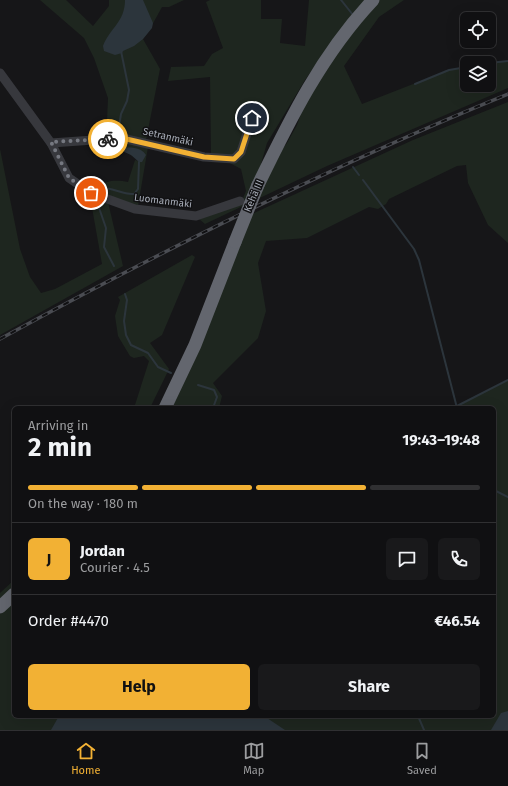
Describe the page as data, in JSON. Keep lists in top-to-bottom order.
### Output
{
  "streets": {
    "highway": ["Kehä III"],
    "street": ["Setranmäki", "Luomanmäki"]
  },
  "crossings": [
    ["Setranmäki", "Luomanmäki"]
  ],
  "page": {
    "heading": ["2 min", "Arriving in", "19:43–19:48"],
    "panel": [
      "Jordan",
      "Courier · 4.5",
      "Order #4470",
      "€46.54"
    ],
    "bar": "On the way · 180 m",
    "round": "J",
    "buttons": ["Help", "Share"],
    "tabs": ["Home", "Map", "Saved"]
  }
}
